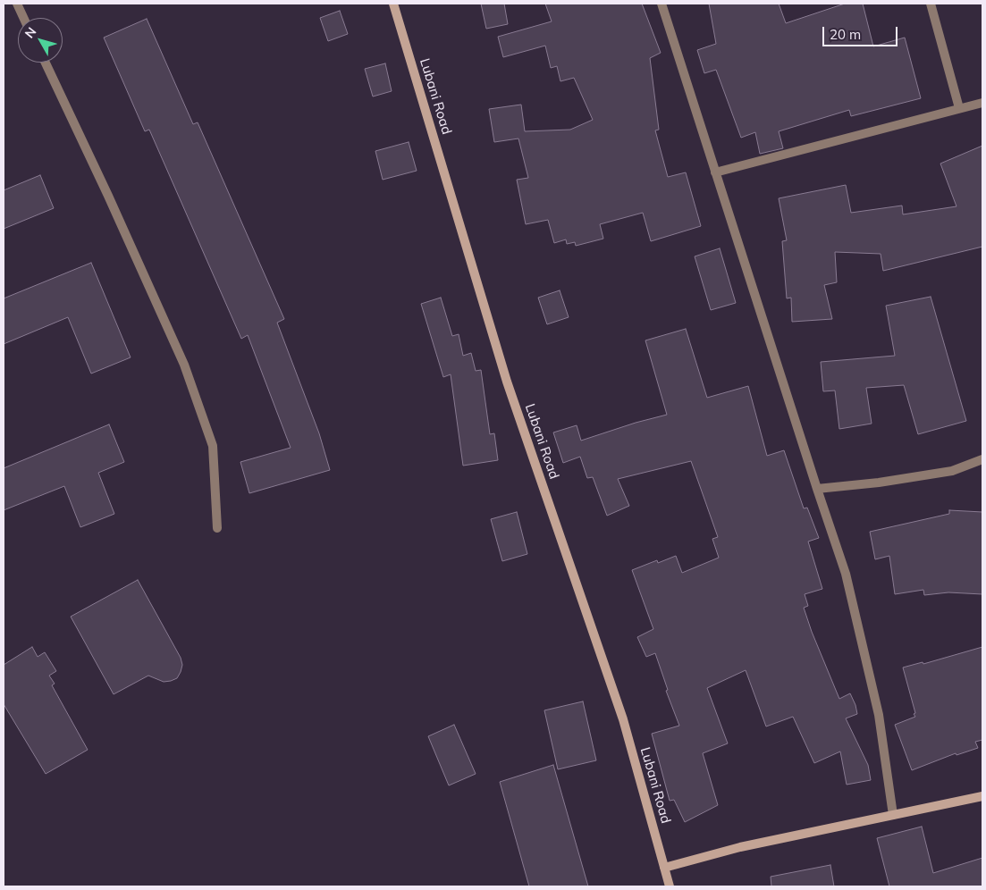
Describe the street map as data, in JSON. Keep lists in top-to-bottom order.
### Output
{
  "streets": {
    "street": ["Lubani Road"]
  },
  "scale_bar": "20 m",
  "north": "top left"
}
